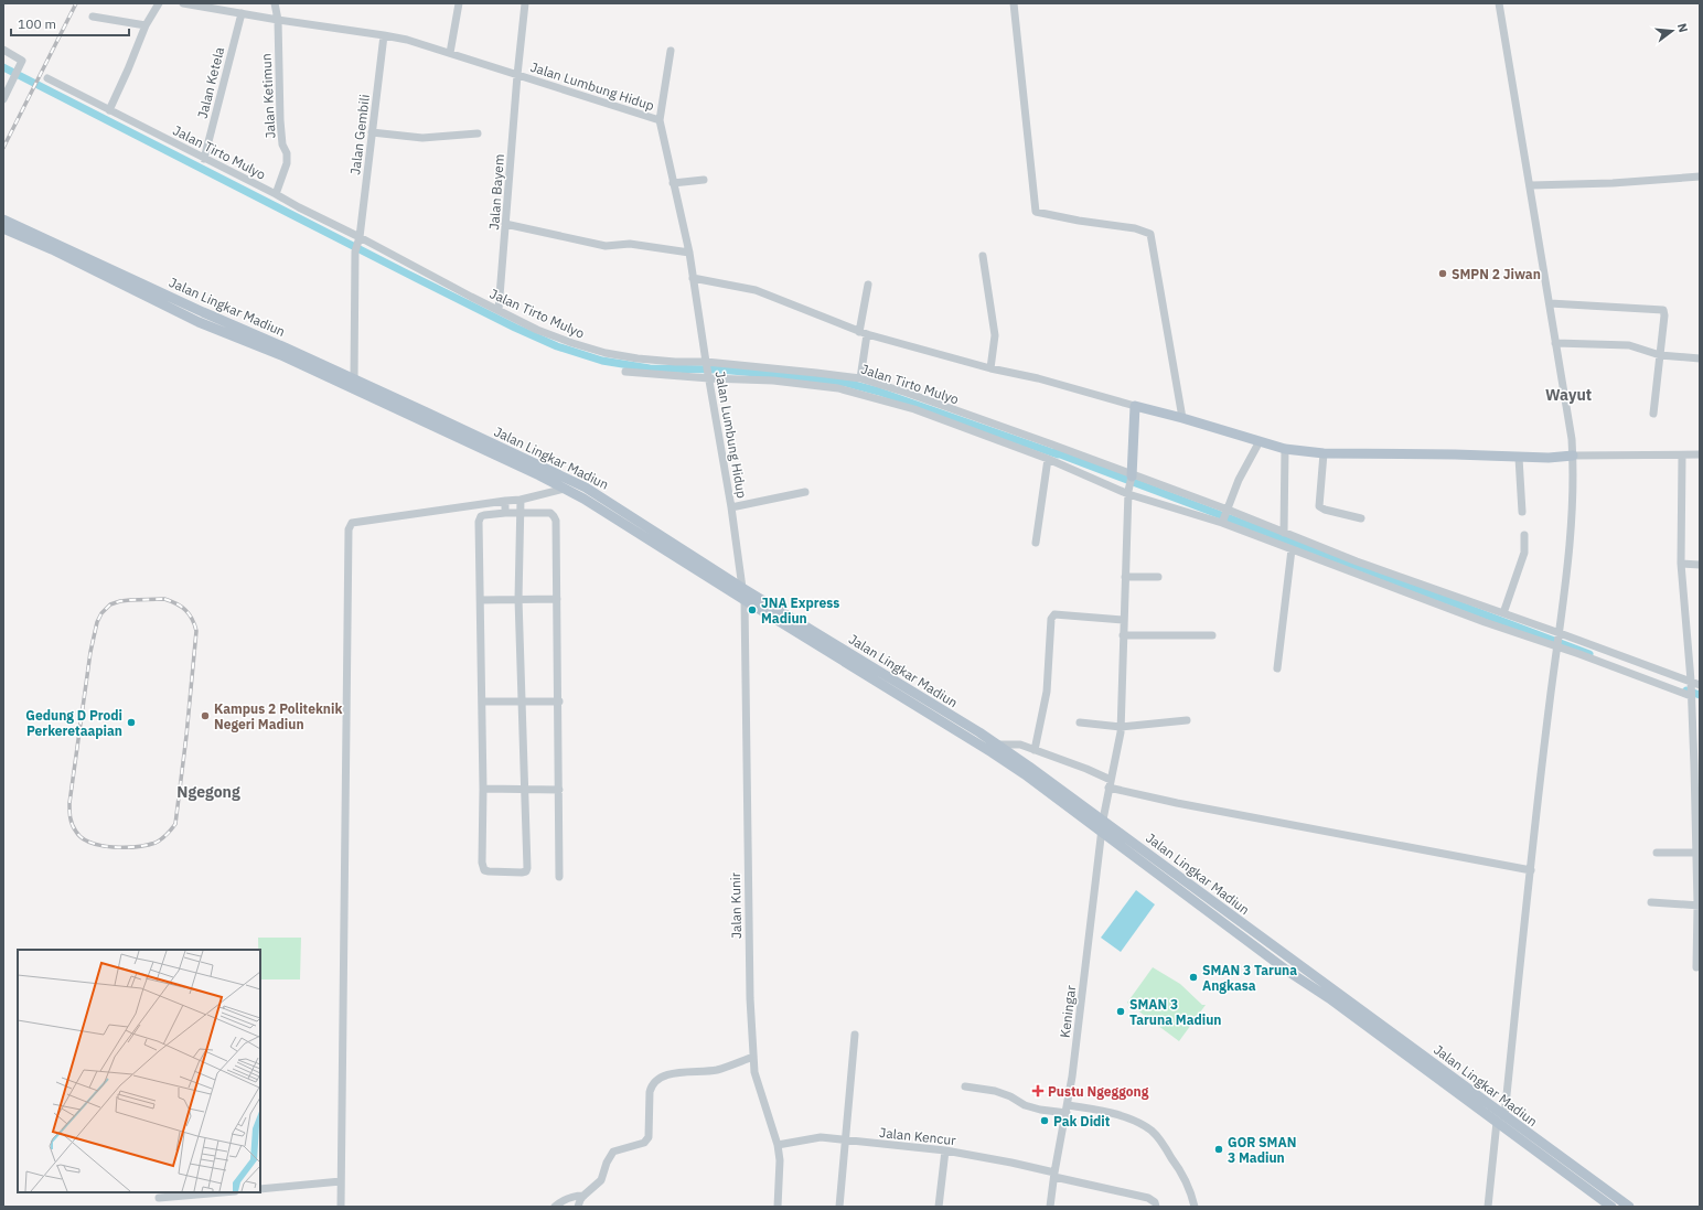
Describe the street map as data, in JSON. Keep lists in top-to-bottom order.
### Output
{
  "streets": {
    "main road": ["Jalan Lingkar Madiun"],
    "street": [
      "Jalan Ketela",
      "Jalan Lumbung Hidup",
      "Jalan Ketimun",
      "Jalan Gembili",
      "Jalan Tirto Mulyo",
      "Jalan Bayem",
      "Jalan Kunir",
      "Keningar",
      "Jalan Kencur"
    ]
  },
  "crossings": [
    ["Jalan Ketela", "Jalan Lumbung Hidup"],
    ["Jalan Ketela", "Jalan Tirto Mulyo"],
    ["Jalan Lumbung Hidup", "Jalan Ketimun"],
    ["Jalan Lumbung Hidup", "Jalan Gembili"],
    ["Jalan Lumbung Hidup", "Jalan Tirto Mulyo"],
    ["Jalan Lumbung Hidup", "Jalan Bayem"],
    ["Jalan Lumbung Hidup", "Jalan Lingkar Madiun"],
    ["Jalan Ketimun", "Jalan Tirto Mulyo"],
    ["Jalan Gembili", "Jalan Tirto Mulyo"],
    ["Jalan Gembili", "Jalan Lingkar Madiun"],
    ["Jalan Tirto Mulyo", "Jalan Bayem"],
    ["Jalan Tirto Mulyo", "Keningar"],
    ["Jalan Lingkar Madiun", "Jalan Kunir"],
    ["Jalan Lingkar Madiun", "Keningar"],
    ["Jalan Kunir", "Jalan Kencur"],
    ["Keningar", "Jalan Kencur"]
  ],
  "districts": ["Wayut", "Ngegong"],
  "places": {
    "other": [
      "SMPN 2 Jiwan",
      "JNA Express Madiun",
      "Kampus 2 Politeknik Negeri Madiun",
      "Gedung D Prodi Perkeretaapian",
      "SMAN 3 Taruna Angkasa",
      "SMAN 3 Taruna Madiun",
      "Pak Didit",
      "GOR SMAN 3 Madiun"
    ],
    "health": ["Pustu Ngeggong"]
  },
  "scale_bar": "100 m",
  "north": "right"
}
